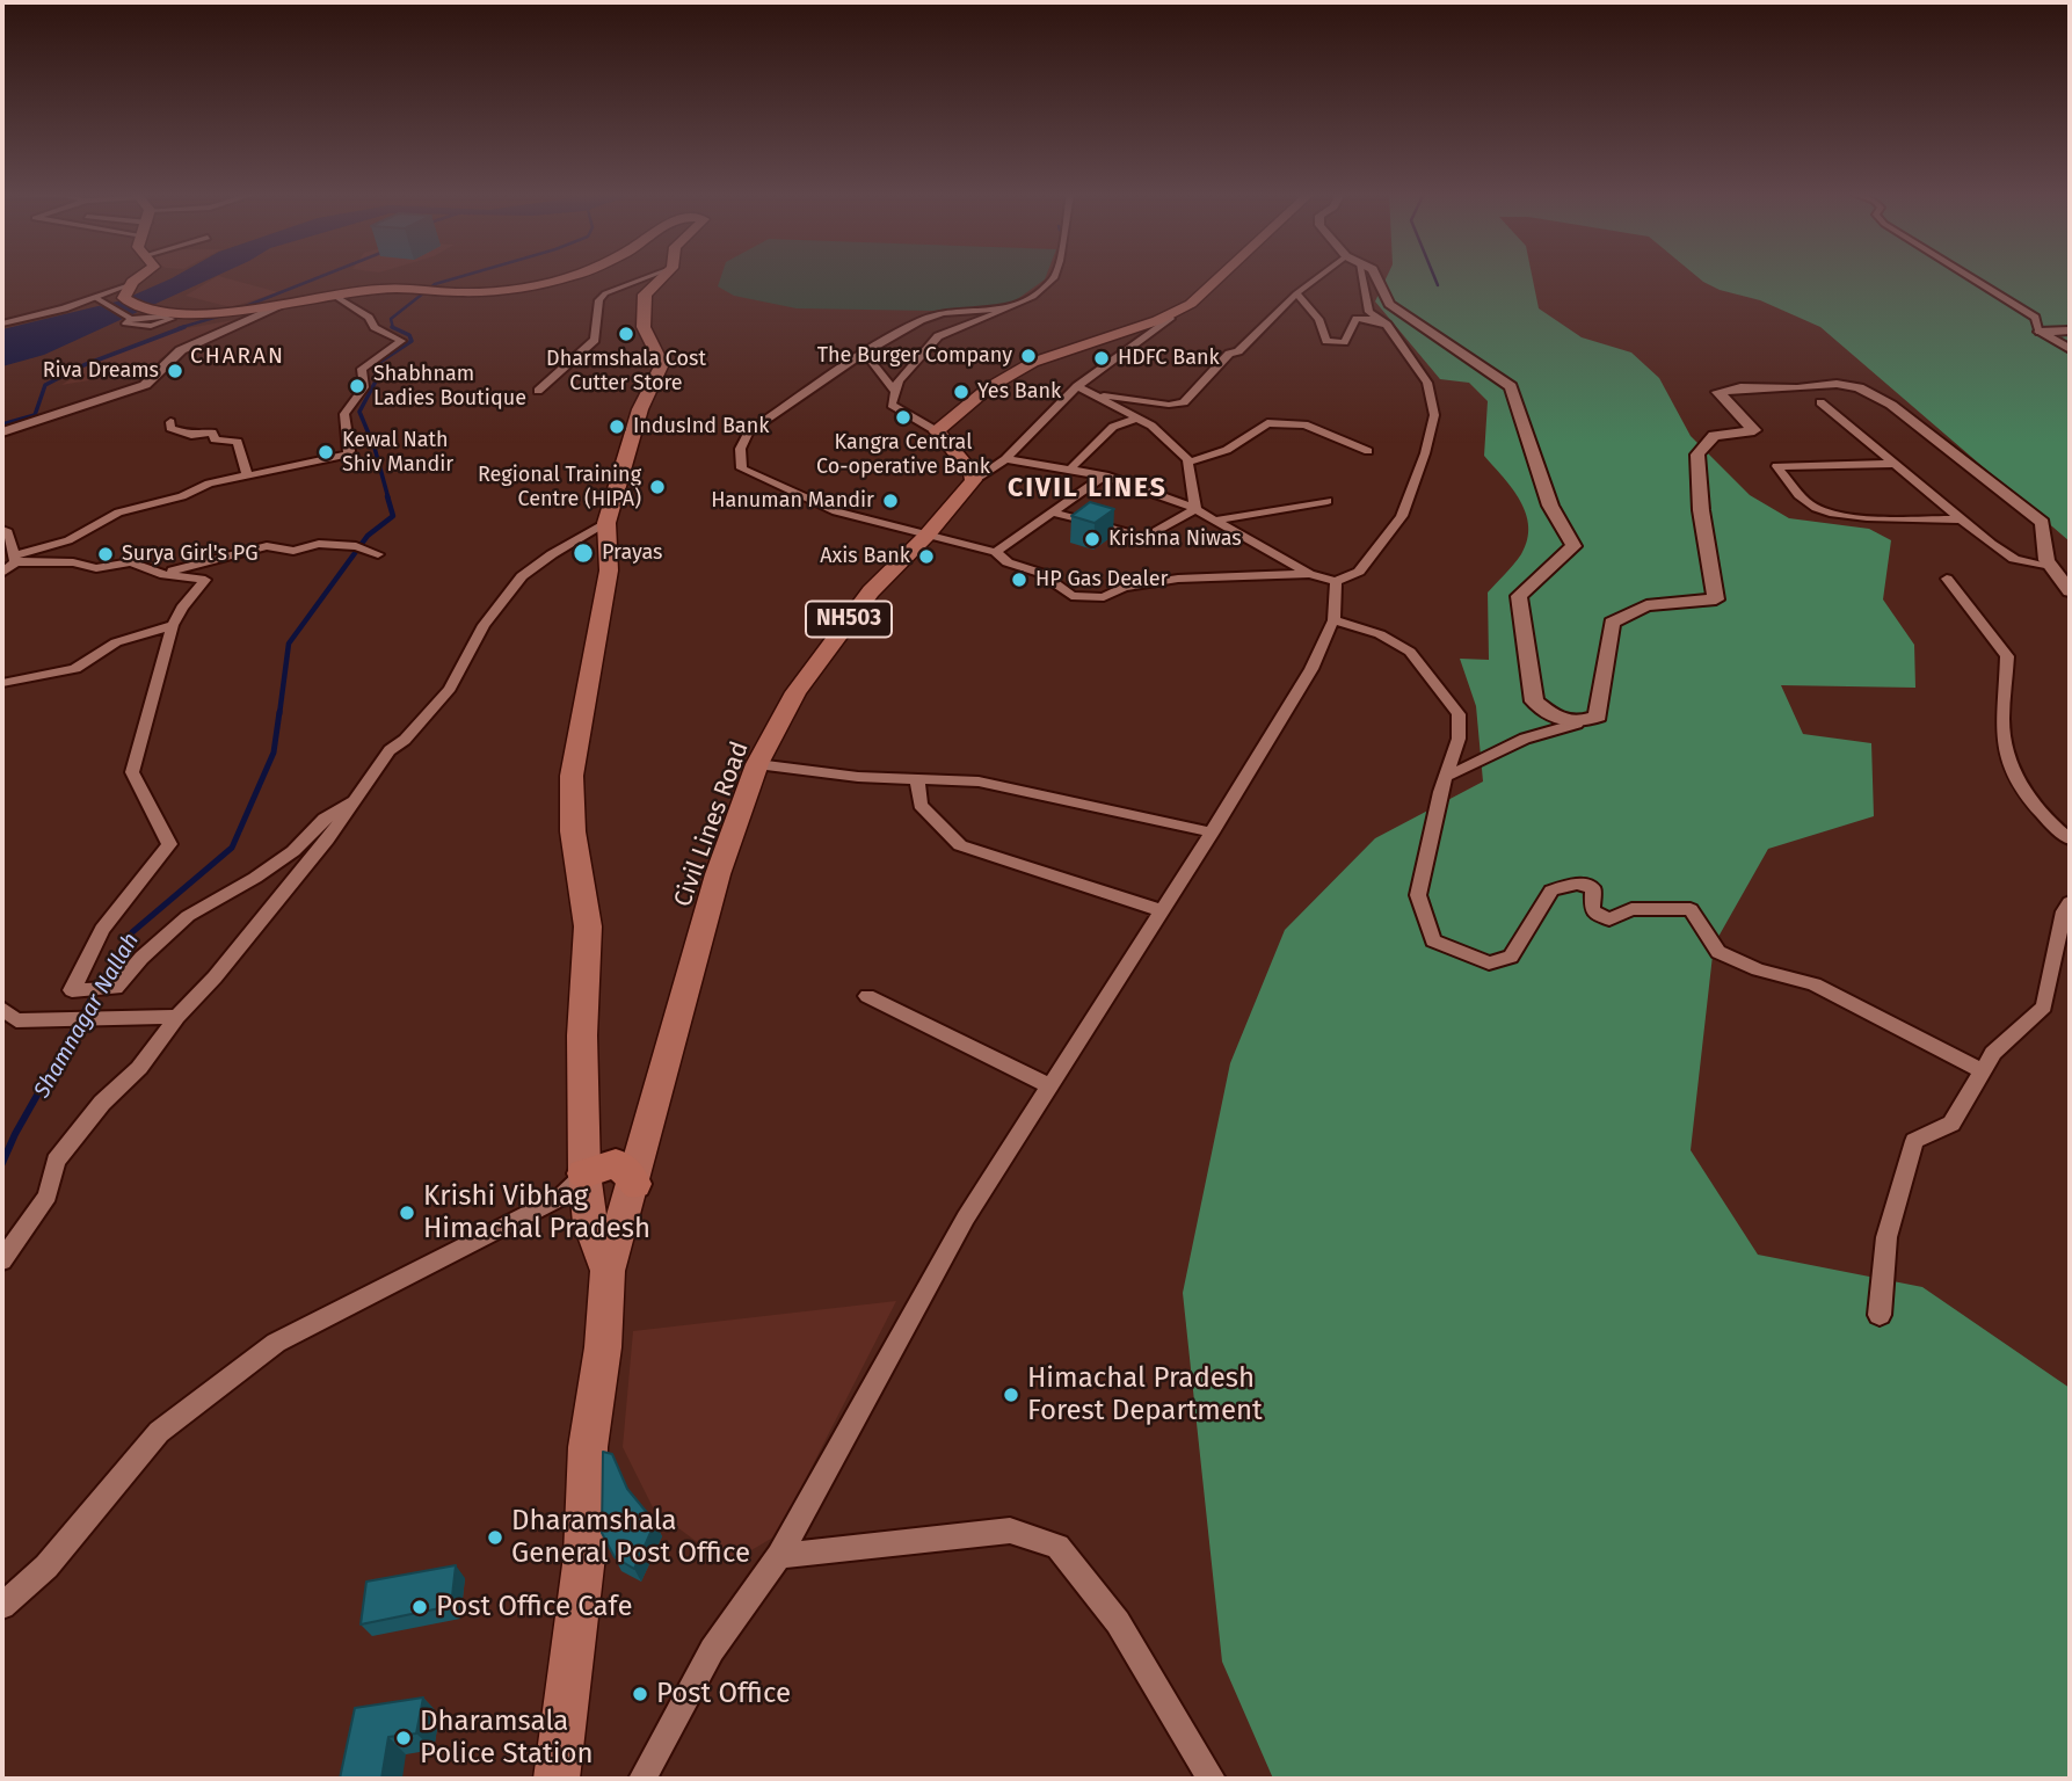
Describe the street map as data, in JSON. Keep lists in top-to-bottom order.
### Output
{
  "streets": {
    "main road": ["NH503", "Civil Lines Road"]
  },
  "crossings": [
    ["NH503", "Civil Lines Road"]
  ],
  "districts": ["CHARAN", "CIVIL LINES"],
  "water": ["Shamnagar Nallah"],
  "places": [
    "Dharmshala Cost Cutter Store",
    "The Burger Company",
    "HDFC Bank",
    "Riva Dreams",
    "Shabhnam Ladies Boutique",
    "Yes Bank",
    "Kangra Central Co-operative Bank",
    "IndusInd Bank",
    "Kewal Nath Shiv Mandir",
    "Regional Training Centre (HIPA)",
    "Hanuman Mandir",
    "Krishna Niwas",
    "Prayas",
    "Surya Girl's PG",
    "Axis Bank",
    "HP Gas Dealer",
    "Krishi Vibhag Himachal Pradesh",
    "Himachal Pradesh Forest Department",
    "Dharamshala General Post Office",
    "Post Office Cafe",
    "Post Office",
    "Dharamsala Police Station"
  ]
}
